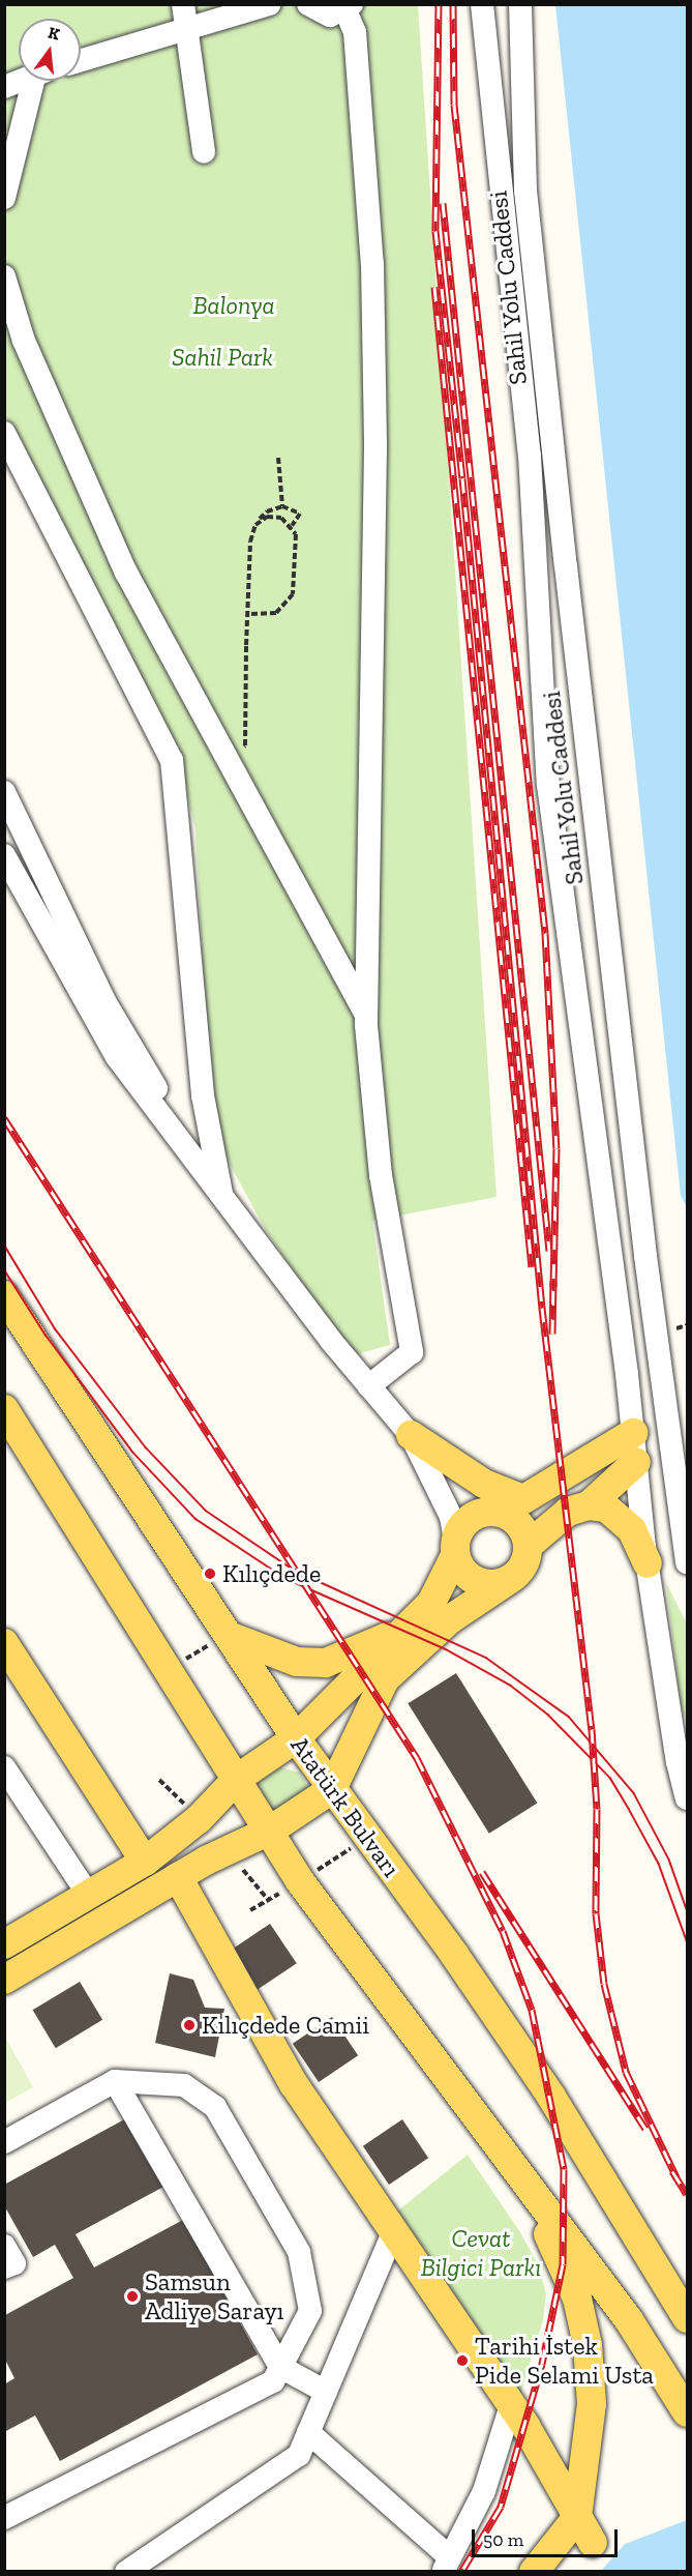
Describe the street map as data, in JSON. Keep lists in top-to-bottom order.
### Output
{
  "streets": {
    "main road": ["Atatürk Bulvarı"],
    "street": ["Sahil Yolu Caddesi"]
  },
  "parks": ["Balonya", "Sahil Park", "Cevat Bilgici Parkı"],
  "places": [
    "Kılıçdede",
    "Kılıçdede Camii",
    "Samsun Adliye Sarayı",
    "Tarihi İstek Pide Selami Usta"
  ],
  "scale_bar": "50 m",
  "north": "top"
}
